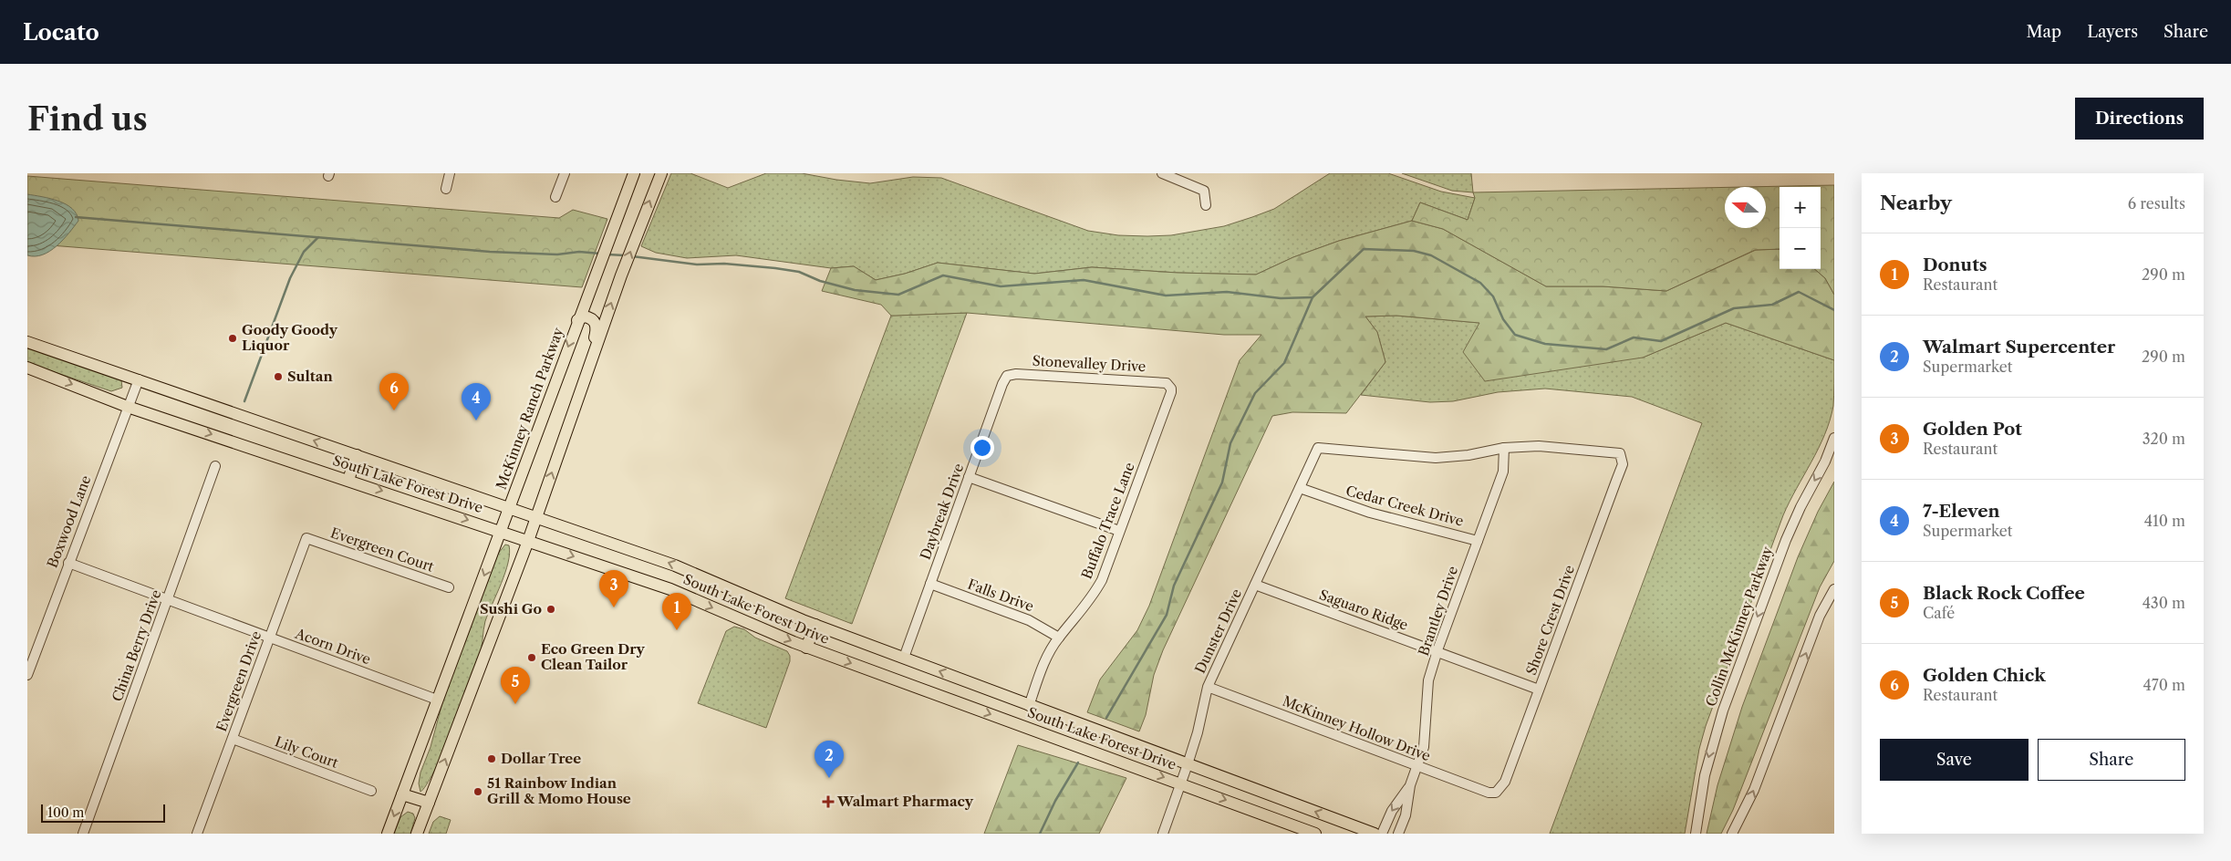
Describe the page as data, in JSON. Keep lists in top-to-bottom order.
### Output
{
  "streets": {
    "main road": ["McKinney Ranch Parkway", "South Lake Forest Drive"],
    "street": [
      "Stonevalley Drive",
      "Cedar Creek Drive",
      "Daybreak Drive",
      "Buffalo Trace Lane",
      "Boxwood Lane",
      "Evergreen Court",
      "Falls Drive",
      "Saguaro Ridge",
      "Brantley Drive",
      "Shore Crest Drive",
      "Collin McKinney Parkway",
      "Dunster Drive",
      "China Berry Drive",
      "Acorn Drive",
      "Evergreen Drive",
      "McKinney Hollow Drive",
      "Lily Court"
    ]
  },
  "crossings": [
    ["Stonevalley Drive", "Daybreak Drive"],
    ["Stonevalley Drive", "Buffalo Trace Lane"],
    ["McKinney Ranch Parkway", "South Lake Forest Drive"],
    ["McKinney Ranch Parkway", "Acorn Drive"],
    ["South Lake Forest Drive", "Daybreak Drive"],
    ["South Lake Forest Drive", "Buffalo Trace Lane"],
    ["South Lake Forest Drive", "Boxwood Lane"],
    ["South Lake Forest Drive", "Dunster Drive"],
    ["Cedar Creek Drive", "Brantley Drive"],
    ["Cedar Creek Drive", "Dunster Drive"],
    ["Daybreak Drive", "Falls Drive"],
    ["Buffalo Trace Lane", "Falls Drive"],
    ["Boxwood Lane", "Acorn Drive"],
    ["Evergreen Court", "Evergreen Drive"],
    ["Saguaro Ridge", "Brantley Drive"],
    ["Saguaro Ridge", "Shore Crest Drive"],
    ["Saguaro Ridge", "Dunster Drive"],
    ["Brantley Drive", "Shore Crest Drive"],
    ["Brantley Drive", "Dunster Drive"],
    ["Brantley Drive", "McKinney Hollow Drive"],
    ["Shore Crest Drive", "Dunster Drive"],
    ["Shore Crest Drive", "McKinney Hollow Drive"],
    ["Dunster Drive", "McKinney Hollow Drive"],
    ["China Berry Drive", "Acorn Drive"],
    ["Acorn Drive", "Evergreen Drive"],
    ["Evergreen Drive", "Lily Court"]
  ],
  "places": {
    "other": [
      "Goody Goody Liquor",
      "Sultan",
      "Sushi Go",
      "Eco Green Dry Clean Tailor",
      "Dollar Tree",
      "51 Rainbow Indian Grill & Momo House"
    ],
    "health": ["Walmart Pharmacy"]
  },
  "scale_bar": "100 m",
  "north": "left",
  "page": {
    "header": "Locato",
    "nav": ["Map", "Layers", "Share"],
    "buttons": [
      "Directions",
      ["Save", "Share"]
    ],
    "title": "Find us",
    "heading": ["Nearby", "6 results"],
    "map_buttons": ["+", "−"],
    "list": [
      {
        "mark": "1",
        "name": "Donuts",
        "note": "Restaurant",
        "value": "290 m"
      },
      {
        "mark": "2",
        "name": "Walmart Supercenter",
        "note": "Supermarket",
        "value": "290 m"
      },
      {
        "mark": "3",
        "name": "Golden Pot",
        "note": "Restaurant",
        "value": "320 m"
      },
      {
        "mark": "4",
        "name": "7-Eleven",
        "note": "Supermarket",
        "value": "410 m"
      },
      {
        "mark": "5",
        "name": "Black Rock Coffee",
        "note": "Café",
        "value": "430 m"
      },
      {
        "mark": "6",
        "name": "Golden Chick",
        "note": "Restaurant",
        "value": "470 m"
      }
    ],
    "pins": [
      "6",
      "4",
      "3",
      "1",
      "5",
      "2"
    ],
    "scale": "100 m"
  }
}
